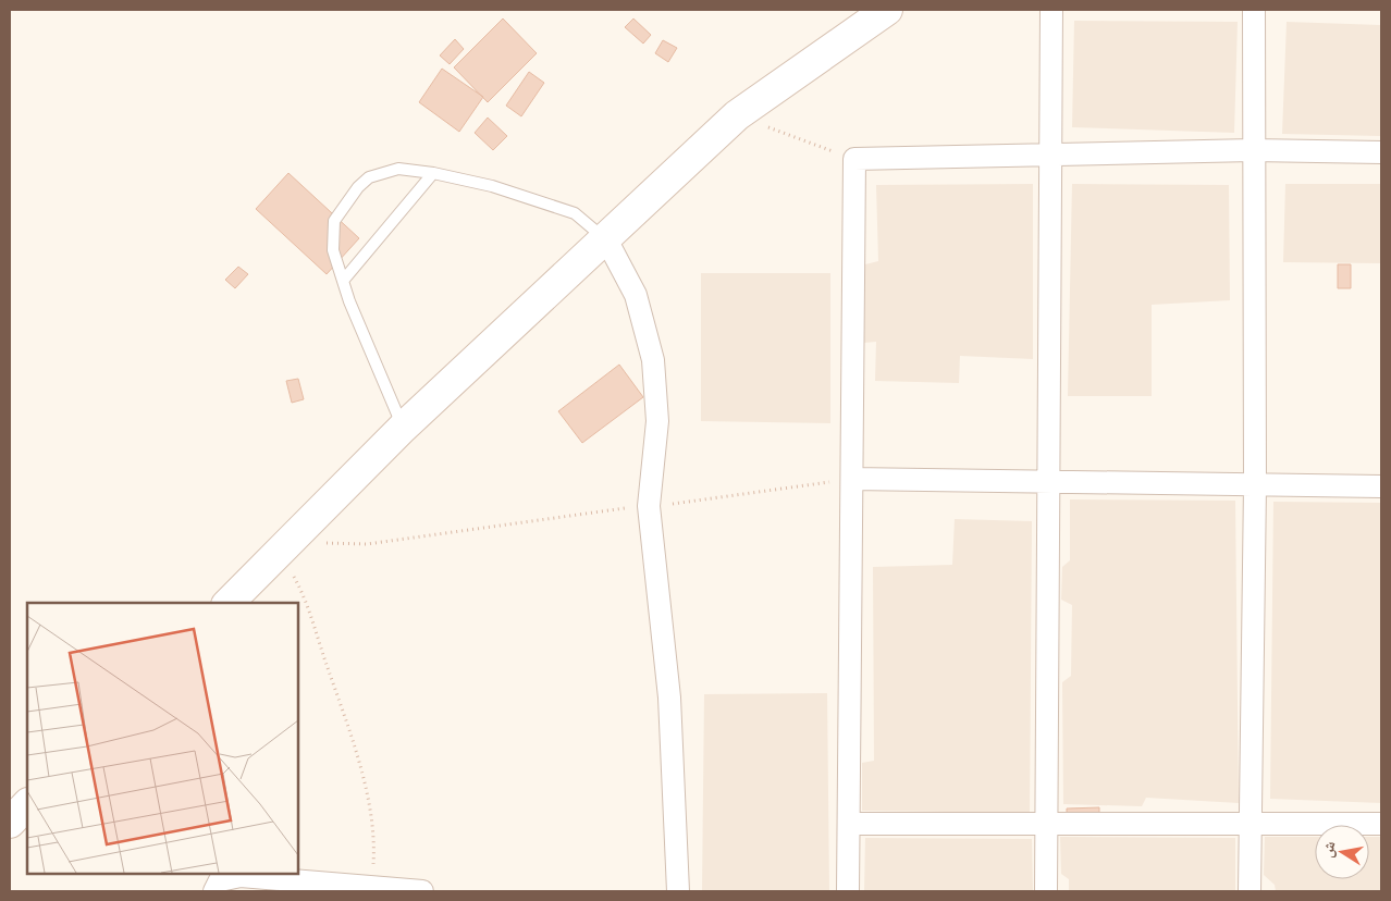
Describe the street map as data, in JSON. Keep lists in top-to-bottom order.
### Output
{
  "north": "left"
}
